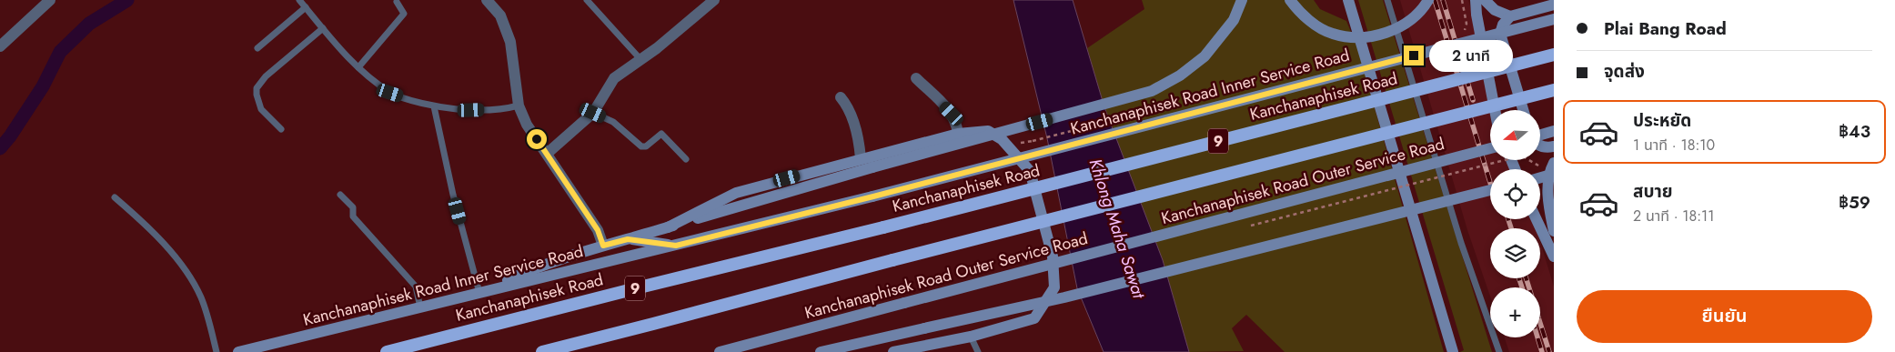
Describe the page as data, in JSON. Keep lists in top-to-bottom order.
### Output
{
  "streets": {
    "highway": ["Kanchanaphisek Road", "9"],
    "main road": ["Kanchanaphisek Road Inner Service Road", "Kanchanaphisek Road Outer Service Road"]
  },
  "water": ["Khlong Maha Sawat"],
  "north": "left",
  "page": {
    "banner": ["Plai Bang Road", "จุดส่ง"],
    "bubble": "2 นาที",
    "list": [
      {
        "name": "ประหยัด",
        "note": "1 นาที · 18:10",
        "value": "฿43"
      },
      {
        "name": "สบาย",
        "note": "2 นาที · 18:11",
        "value": "฿59"
      }
    ],
    "map_buttons": "+",
    "buttons": "ยืนยัน"
  }
}
